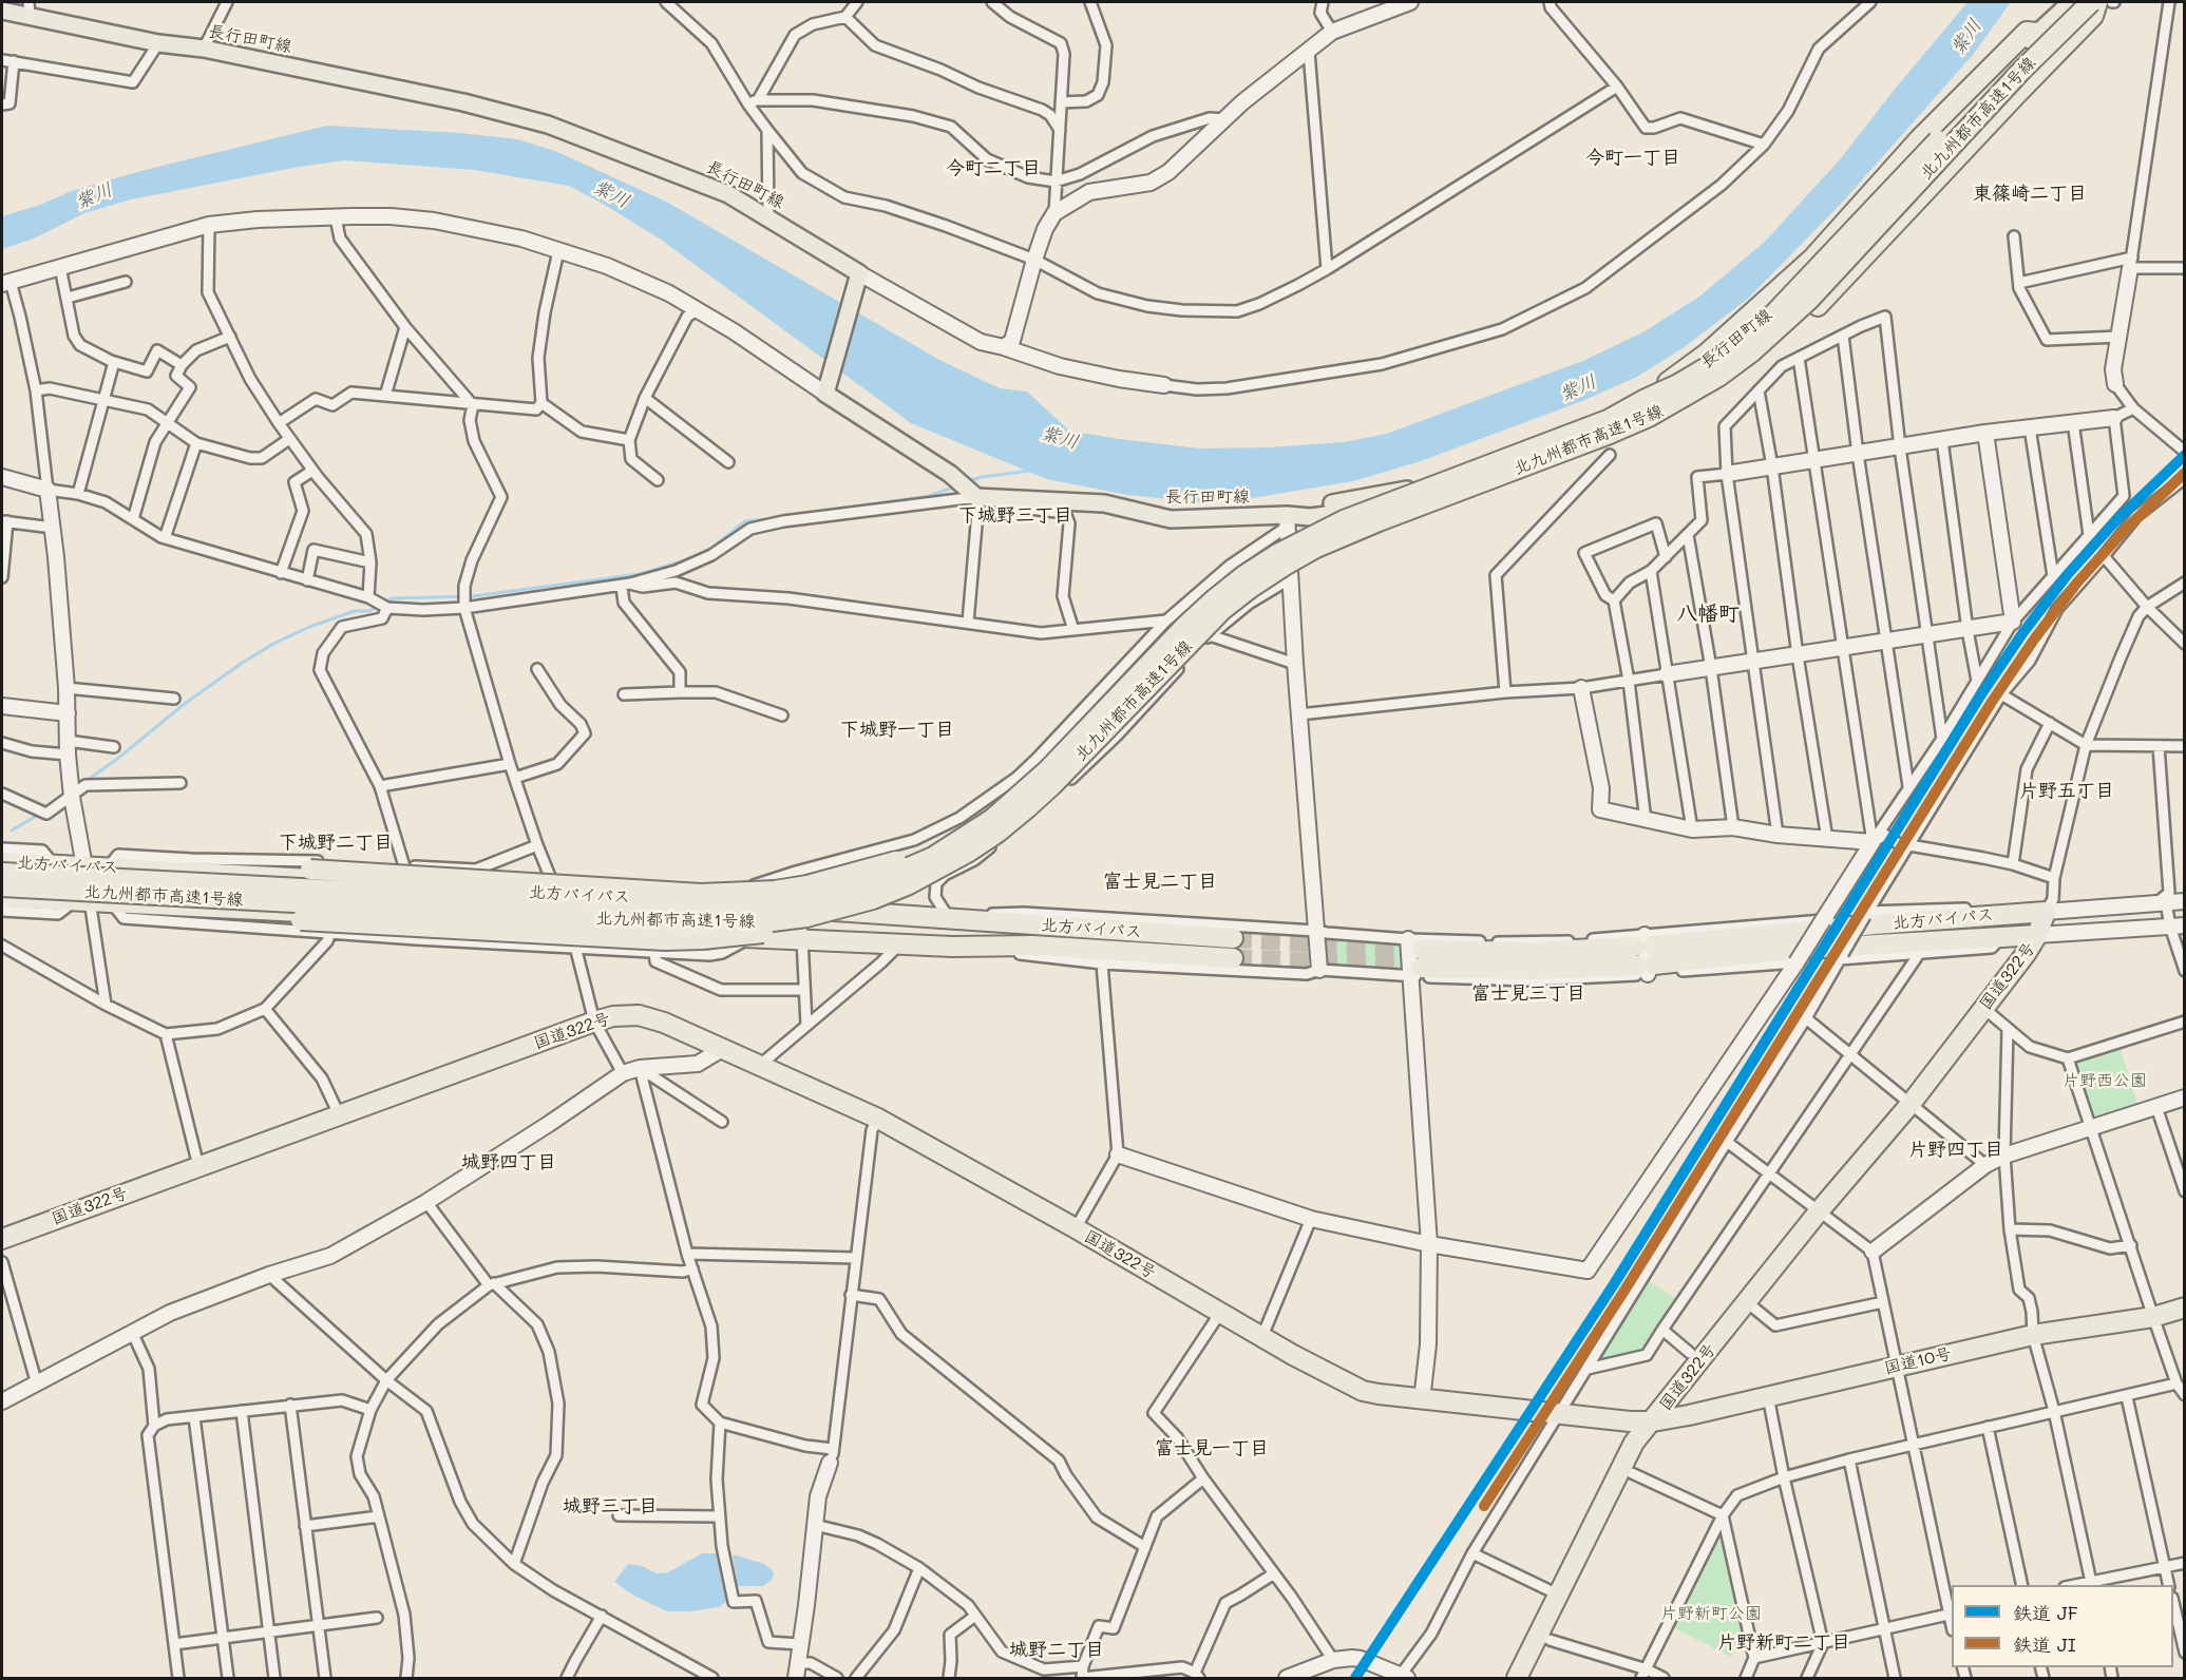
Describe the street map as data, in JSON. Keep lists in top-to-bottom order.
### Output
{
  "streets": {
    "highway": [
      "北九州都市高速1号線",
      "北方バイパス",
      "国道322号",
      "国道10号"
    ],
    "main road": ["長行田町線"]
  },
  "crossings": [
    ["長行田町線", "北九州都市高速1号線"],
    ["北方バイパス", "国道322号"],
    ["国道322号", "国道10号"]
  ],
  "districts": [
    "今町一丁目",
    "今町二丁目",
    "東篠崎二丁目",
    "下城野三丁目",
    "八幡町",
    "下城野一丁目",
    "片野五丁目",
    "下城野二丁目",
    "富士見二丁目",
    "富士見三丁目",
    "片野四丁目",
    "城野四丁目",
    "富士見一丁目",
    "城野三丁目",
    "片野新町二丁目",
    "城野二丁目"
  ],
  "water": ["紫川"],
  "parks": ["片野西公園", "片野新町公園"],
  "lines": ["rail line JF", "rail line JI"],
  "legend": ["鉄道 JF", "鉄道 JI"]
}
